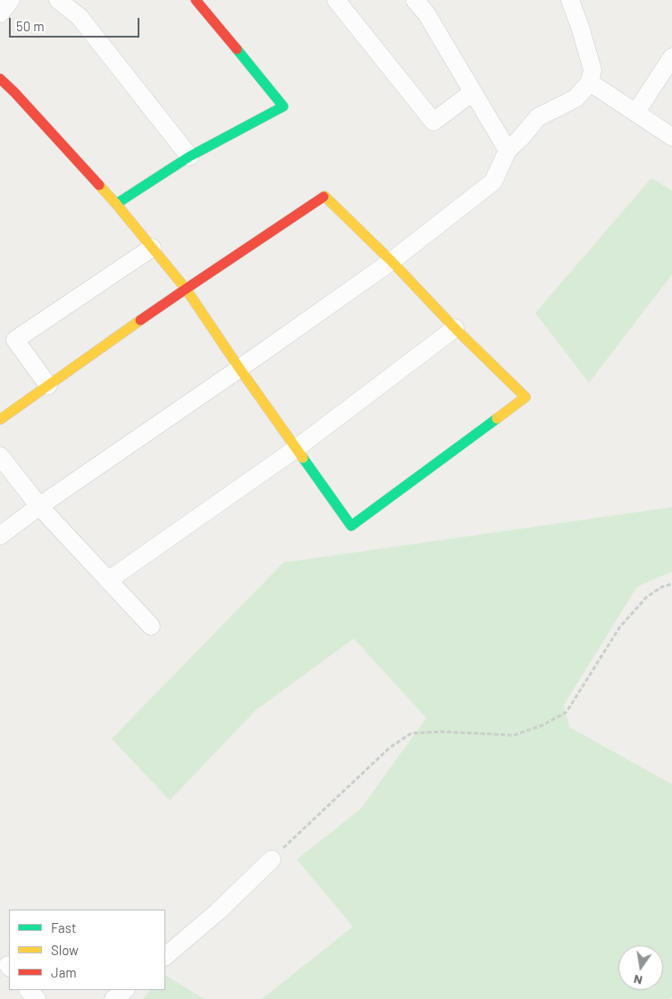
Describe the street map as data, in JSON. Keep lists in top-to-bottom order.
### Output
{
  "legend": ["Fast", "Slow", "Jam"],
  "scale_bar": "50 m",
  "north": "bottom"
}
